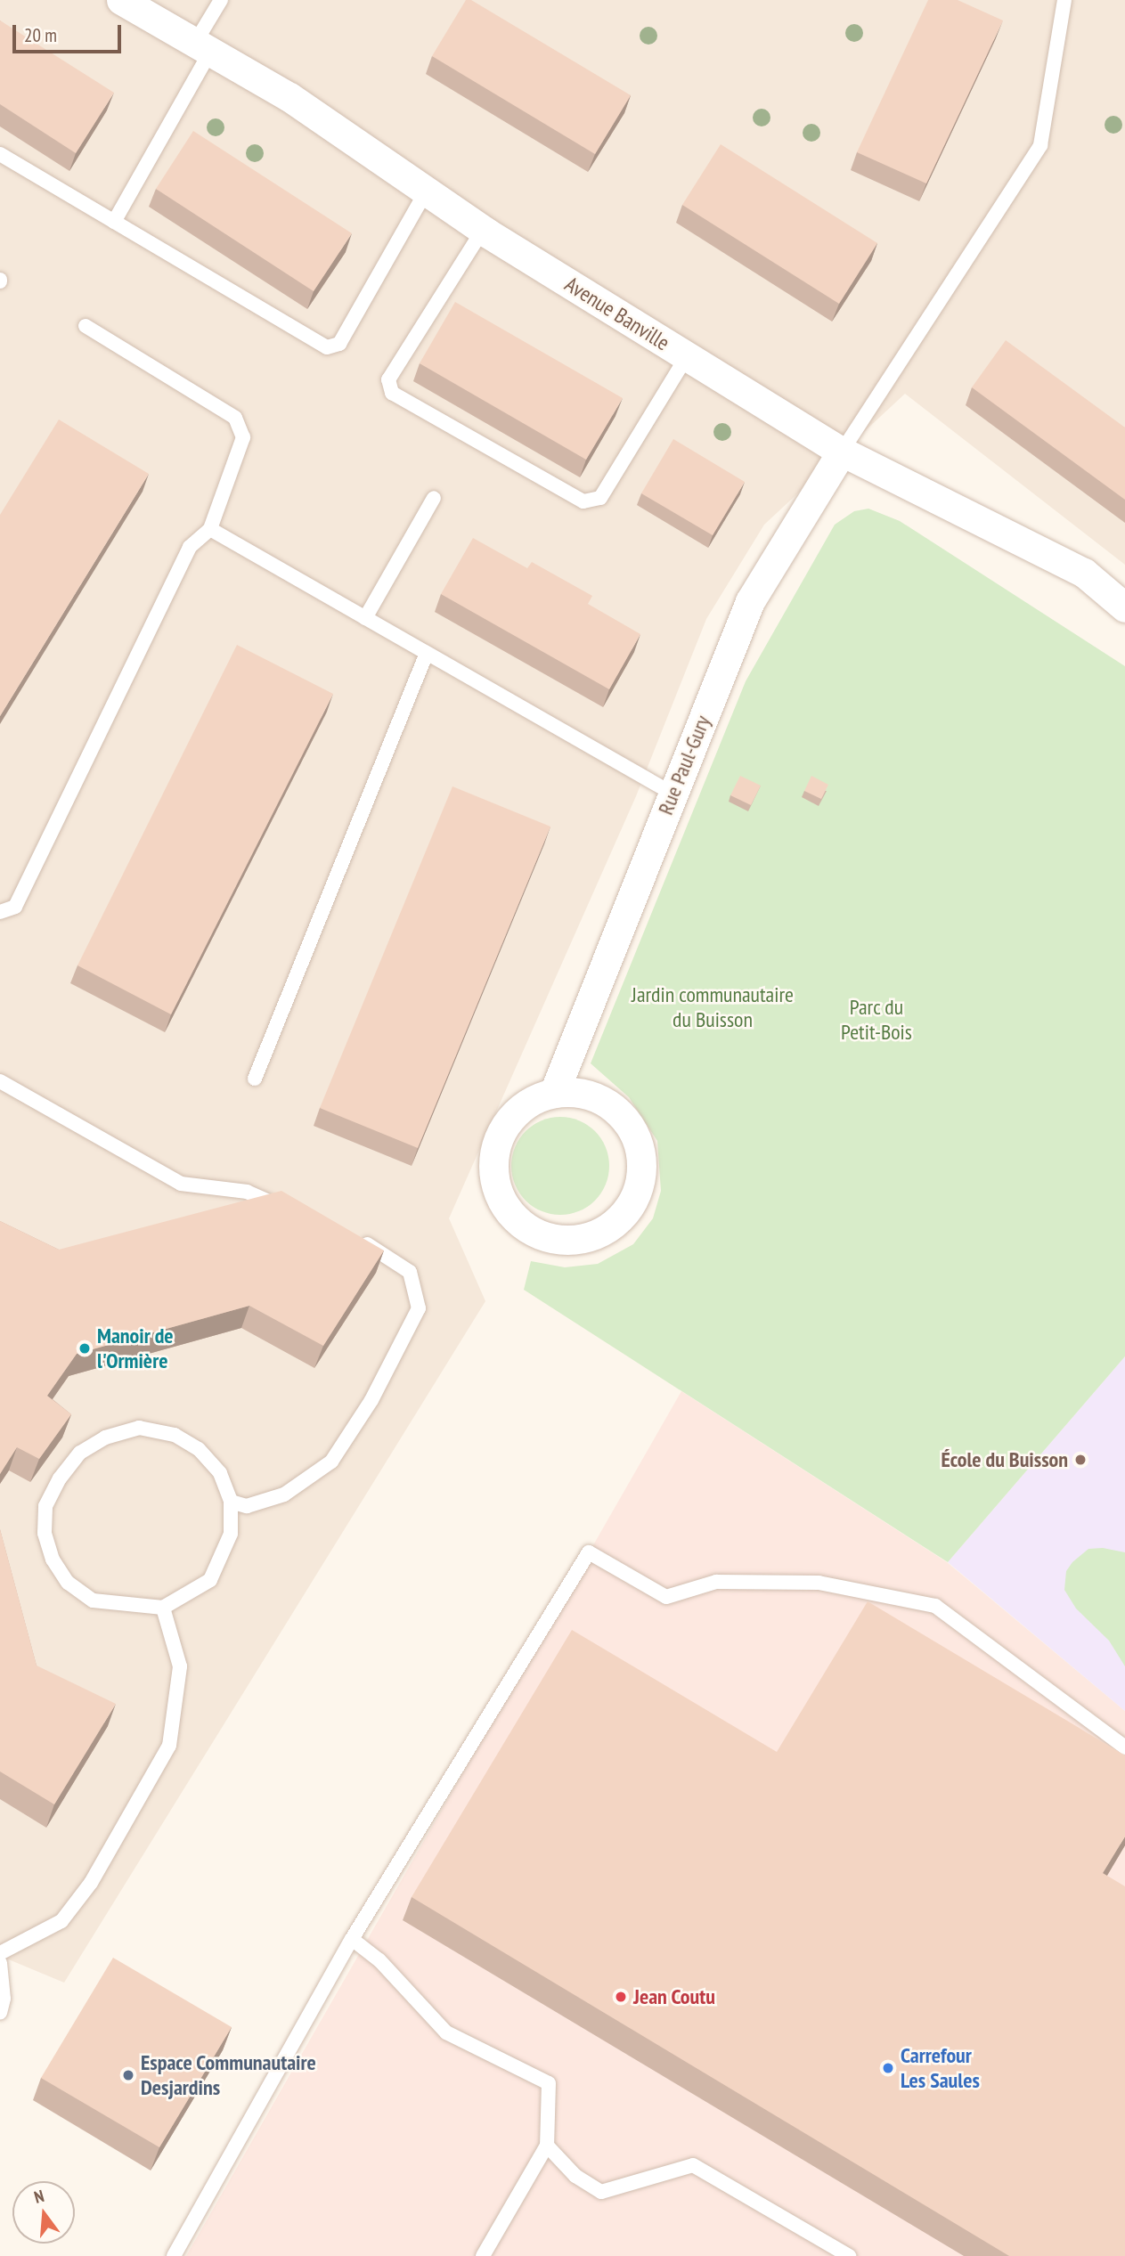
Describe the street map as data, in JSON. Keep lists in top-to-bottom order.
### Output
{
  "streets": {
    "street": ["Avenue Banville", "Rue Paul-Gury"]
  },
  "crossings": [
    ["Avenue Banville", "Rue Paul-Gury"]
  ],
  "parks": ["Jardin communautaire du Buisson", "Parc du Petit-Bois"],
  "places": [
    "Manoir de l'Ormière",
    "École du Buisson",
    "Jean Coutu",
    "Carrefour Les Saules",
    "Espace Communautaire Desjardins"
  ],
  "scale_bar": "20 m",
  "north": "top"
}
